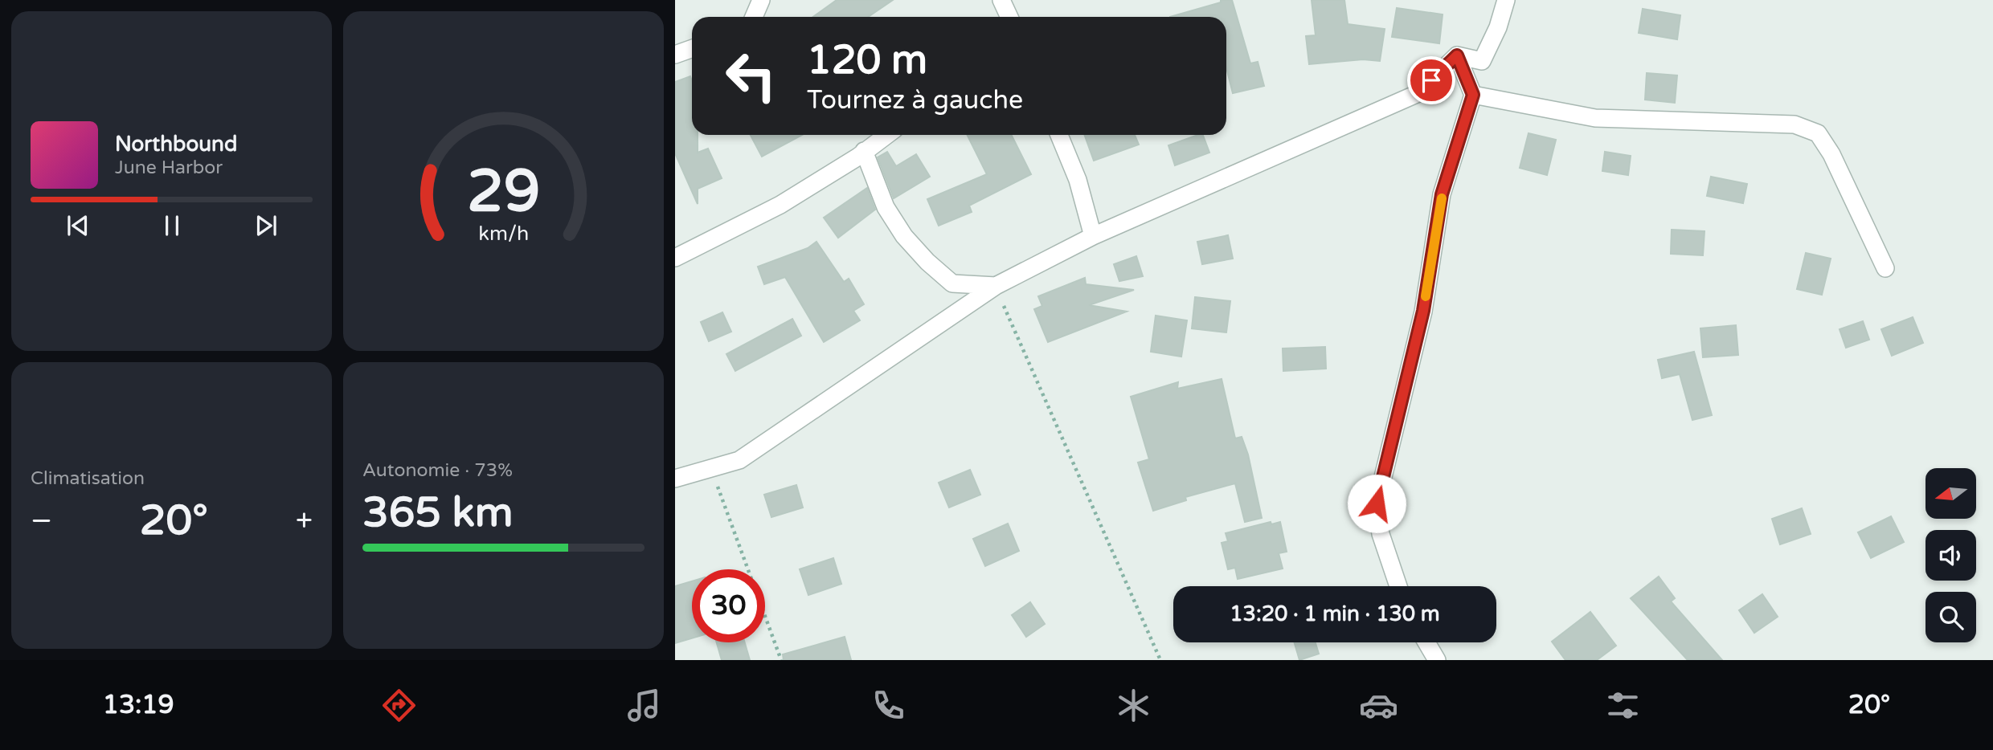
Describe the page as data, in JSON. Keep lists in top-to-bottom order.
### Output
{
  "north": "left",
  "page": {
    "turn": ["120 m", "Tournez à gauche"],
    "song": ["Northbound", "June Harbor"],
    "tile": [
      "Climatisation",
      ["Autonomie · 73%", "365 km"]
    ],
    "heat": ["−", "20°", "+"],
    "limit": "30",
    "trip": "13:20 · 1 min · 130 m",
    "tabs": ["13:19", "20°"],
    "gauge": ["29", "km/h"]
  }
}
